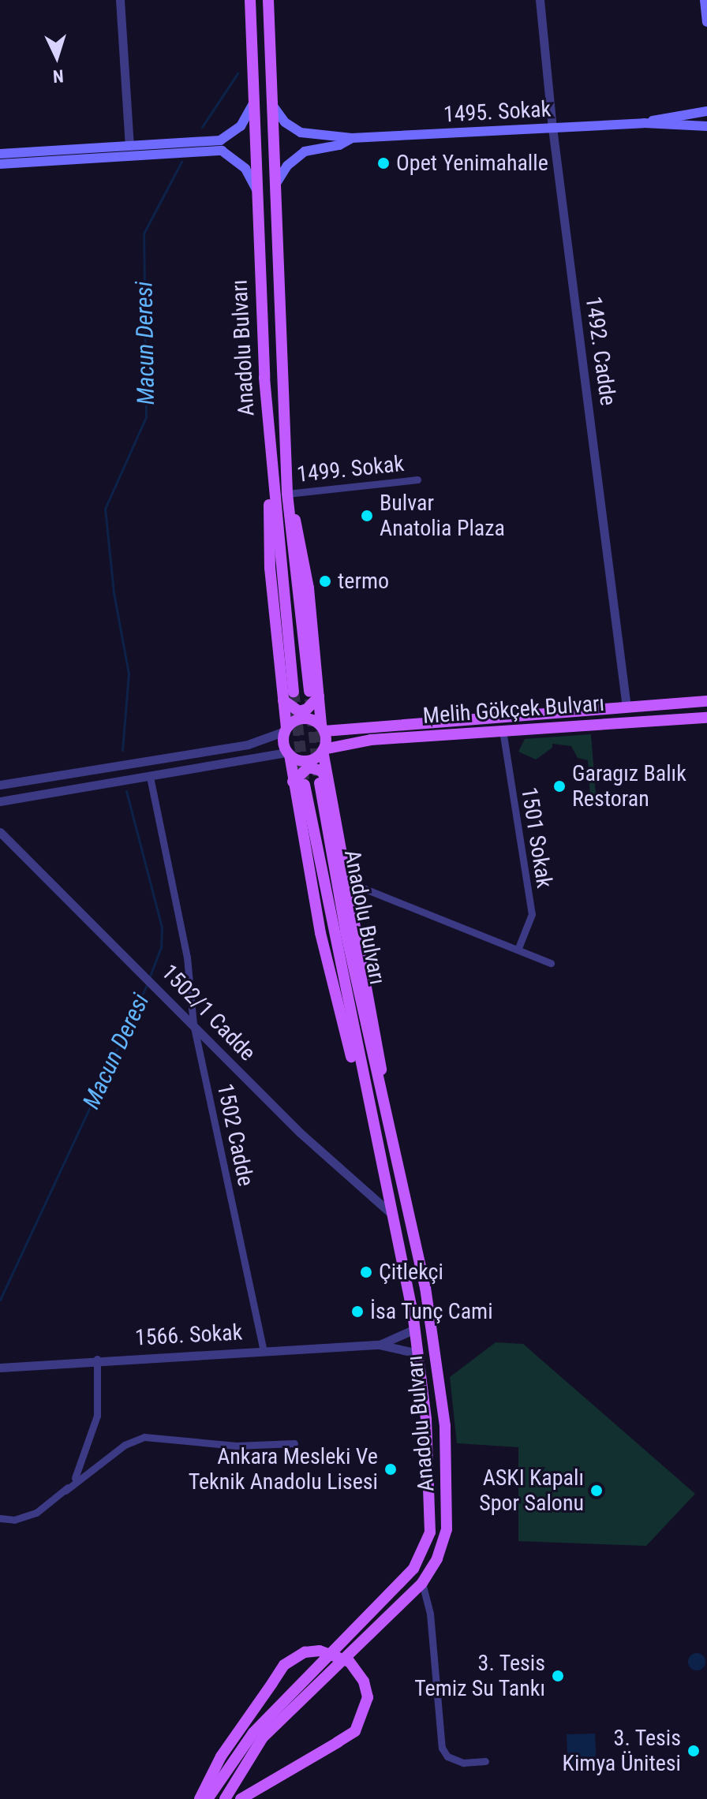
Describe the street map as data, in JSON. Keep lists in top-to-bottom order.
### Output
{
  "streets": {
    "main road": ["1495. Sokak", "Anadolu Bulvarı", "Melih Gökçek Bulvarı"],
    "street": [
      "1492. Cadde",
      "1499. Sokak",
      "1501 Sokak",
      "1502/1 Cadde",
      "1502 Cadde",
      "1566. Sokak"
    ]
  },
  "crossings": [
    ["1495. Sokak", "Anadolu Bulvarı"],
    ["1495. Sokak", "1492. Cadde"],
    ["Anadolu Bulvarı", "1499. Sokak"],
    ["Anadolu Bulvarı", "Melih Gökçek Bulvarı"],
    ["Anadolu Bulvarı", "1502/1 Cadde"],
    ["1492. Cadde", "Melih Gökçek Bulvarı"],
    ["Melih Gökçek Bulvarı", "1501 Sokak"],
    ["1502/1 Cadde", "1502 Cadde"],
    ["1502 Cadde", "1566. Sokak"]
  ],
  "water": ["Macun Deresi"],
  "places": [
    "Opet Yenimahalle",
    "Bulvar Anatolia Plaza",
    "termo",
    "Garagız Balık Restoran",
    "Çitlekçi",
    "İsa Tunç Cami",
    "Ankara Mesleki Ve Teknik Anadolu Lisesi",
    "ASKI Kapalı Spor Salonu",
    "3. Tesis Temiz Su Tankı",
    "3. Tesis Kimya Ünitesi"
  ],
  "north": "bottom"
}
